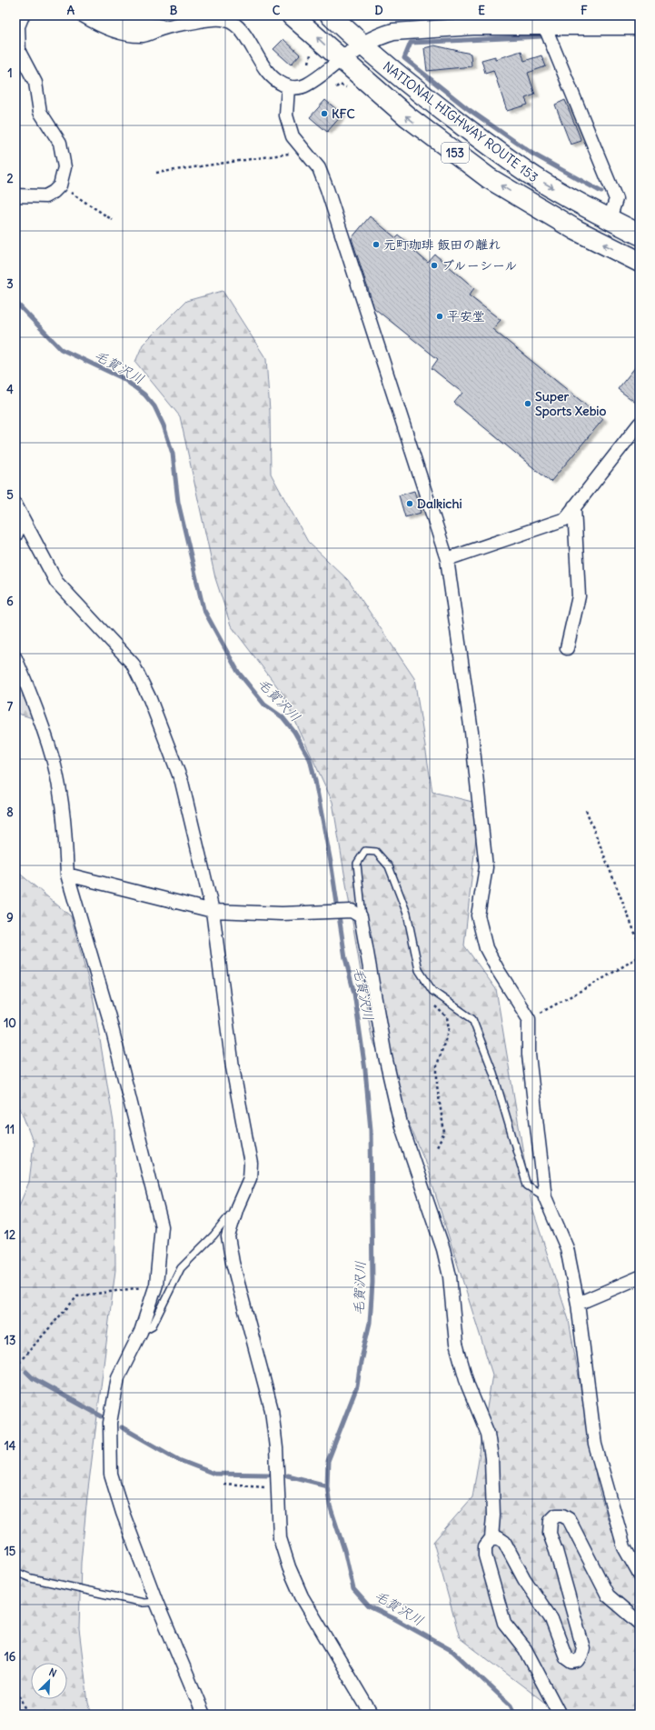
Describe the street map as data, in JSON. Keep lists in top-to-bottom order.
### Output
{
  "streets": {
    "highway": ["NATIONAL HIGHWAY ROUTE 153", "153"]
  },
  "water": ["毛賀沢川"],
  "places": [
    "KFC",
    "元町珈琲 飯田の離れ",
    "ブルーシール",
    "平安堂",
    "Super Sports Xebio",
    "Dalkichi"
  ],
  "north": "top right",
  "grid": {
    "columns": [
      "A",
      "B",
      "C",
      "D",
      "E",
      "F"
    ],
    "rows": [
      "1",
      "2",
      "3",
      "4",
      "5",
      "6",
      "7",
      "8",
      "9",
      "10",
      "11",
      "12",
      "13",
      "14",
      "15",
      "16"
    ]
  }
}
